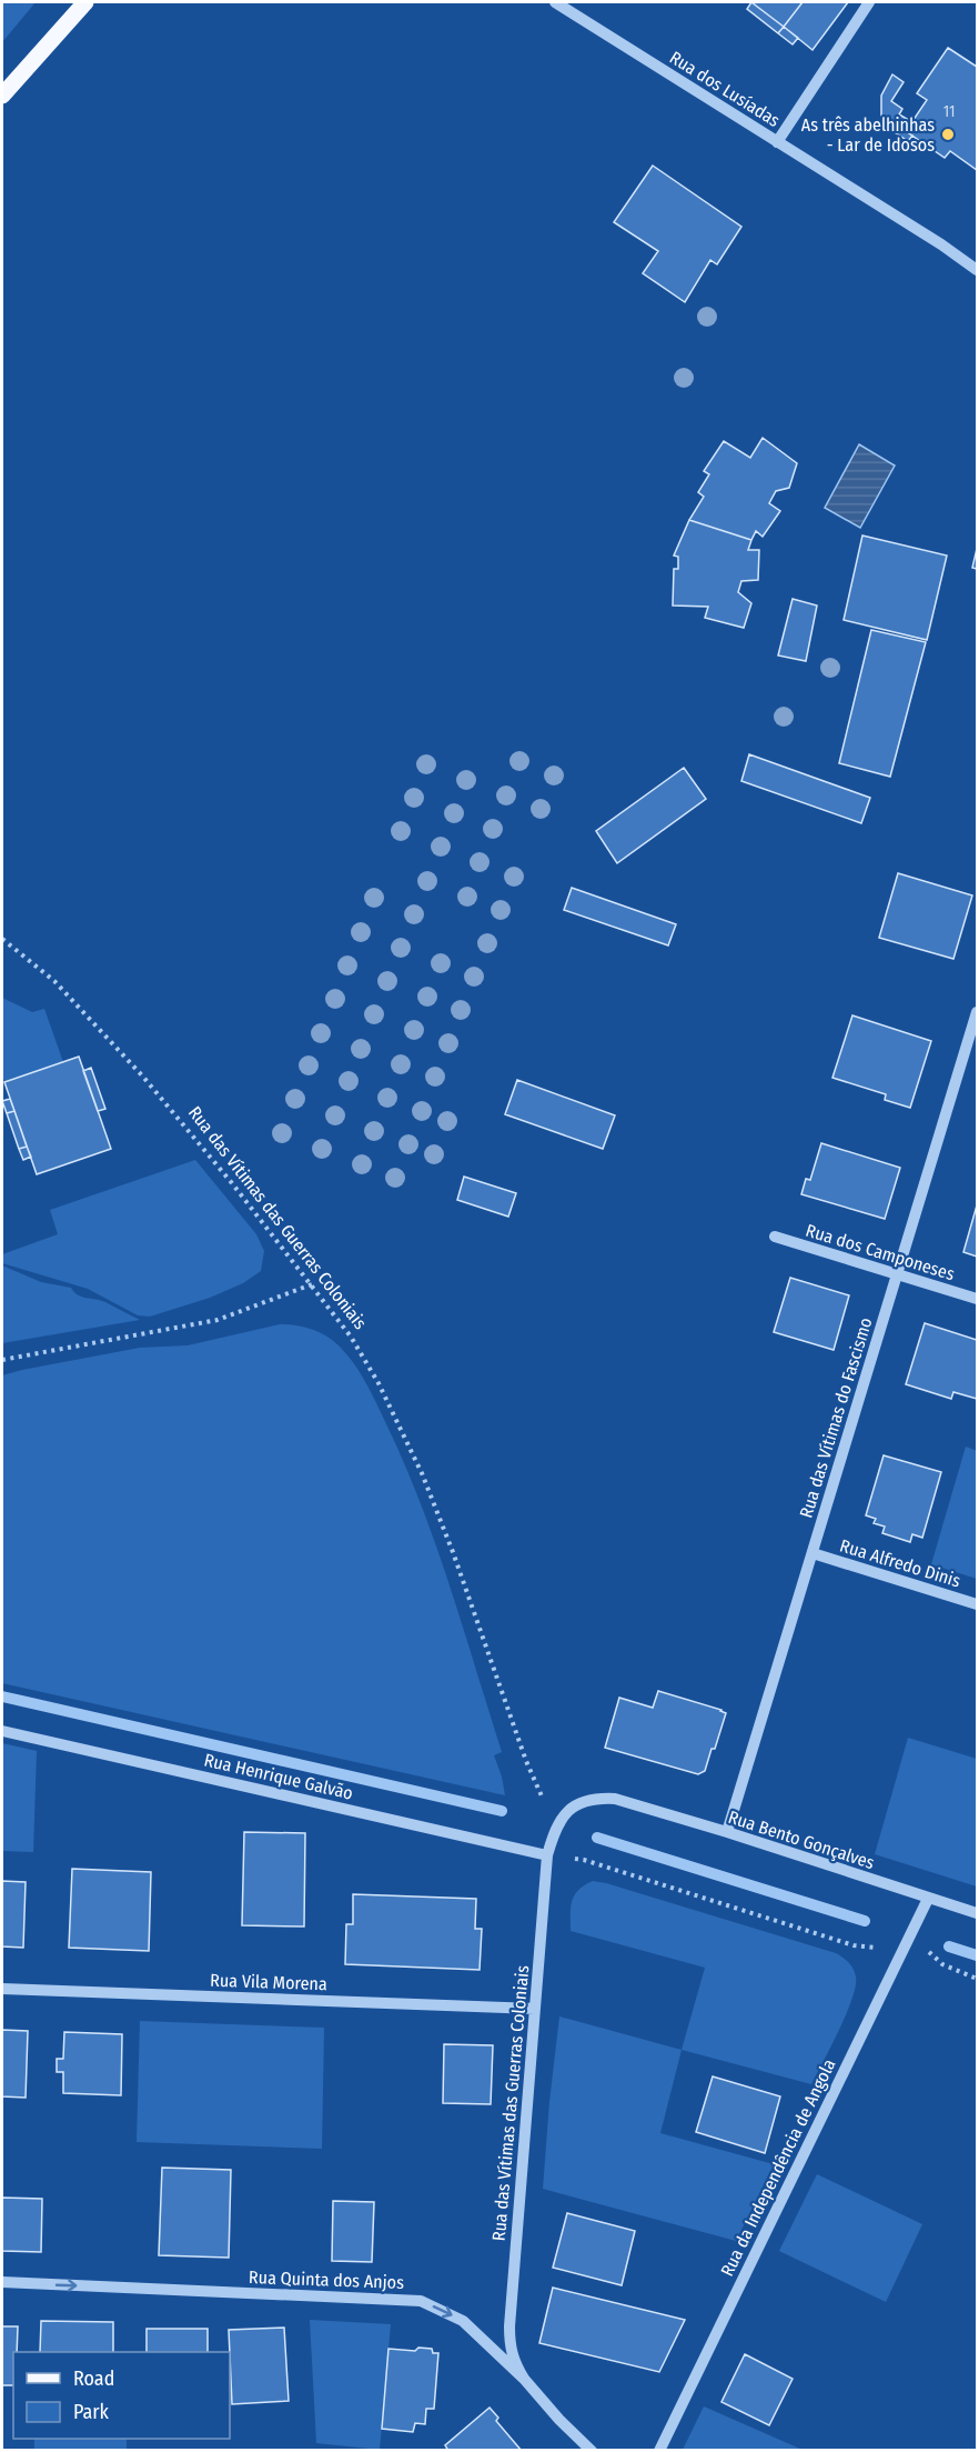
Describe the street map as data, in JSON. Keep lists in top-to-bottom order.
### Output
{
  "streets": {
    "street": [
      "Rua dos Lusíadas",
      "Rua das Vítimas das Guerras Coloniais",
      "Rua dos Camponeses",
      "Rua das Vítimas do Fascismo",
      "Rua Alfredo Dinis",
      "Rua Henrique Galvão",
      "Rua Bento Gonçalves",
      "Rua Vila Morena",
      "Rua da Independência de Angola",
      "Rua Quinta dos Anjos"
    ]
  },
  "crossings": [
    ["Rua das Vítimas das Guerras Coloniais", "Rua Henrique Galvão"],
    ["Rua das Vítimas das Guerras Coloniais", "Rua Bento Gonçalves"],
    ["Rua das Vítimas das Guerras Coloniais", "Rua Vila Morena"],
    ["Rua das Vítimas das Guerras Coloniais", "Rua Quinta dos Anjos"],
    ["Rua dos Camponeses", "Rua das Vítimas do Fascismo"],
    ["Rua das Vítimas do Fascismo", "Rua Alfredo Dinis"],
    ["Rua das Vítimas do Fascismo", "Rua Bento Gonçalves"],
    ["Rua Bento Gonçalves", "Rua da Independência de Angola"]
  ],
  "one_way": ["Rua Quinta dos Anjos"],
  "places": ["As três abelhinhas - Lar de Idosos"],
  "house_numbers": ["11"],
  "legend": ["Road", "Park"]
}
